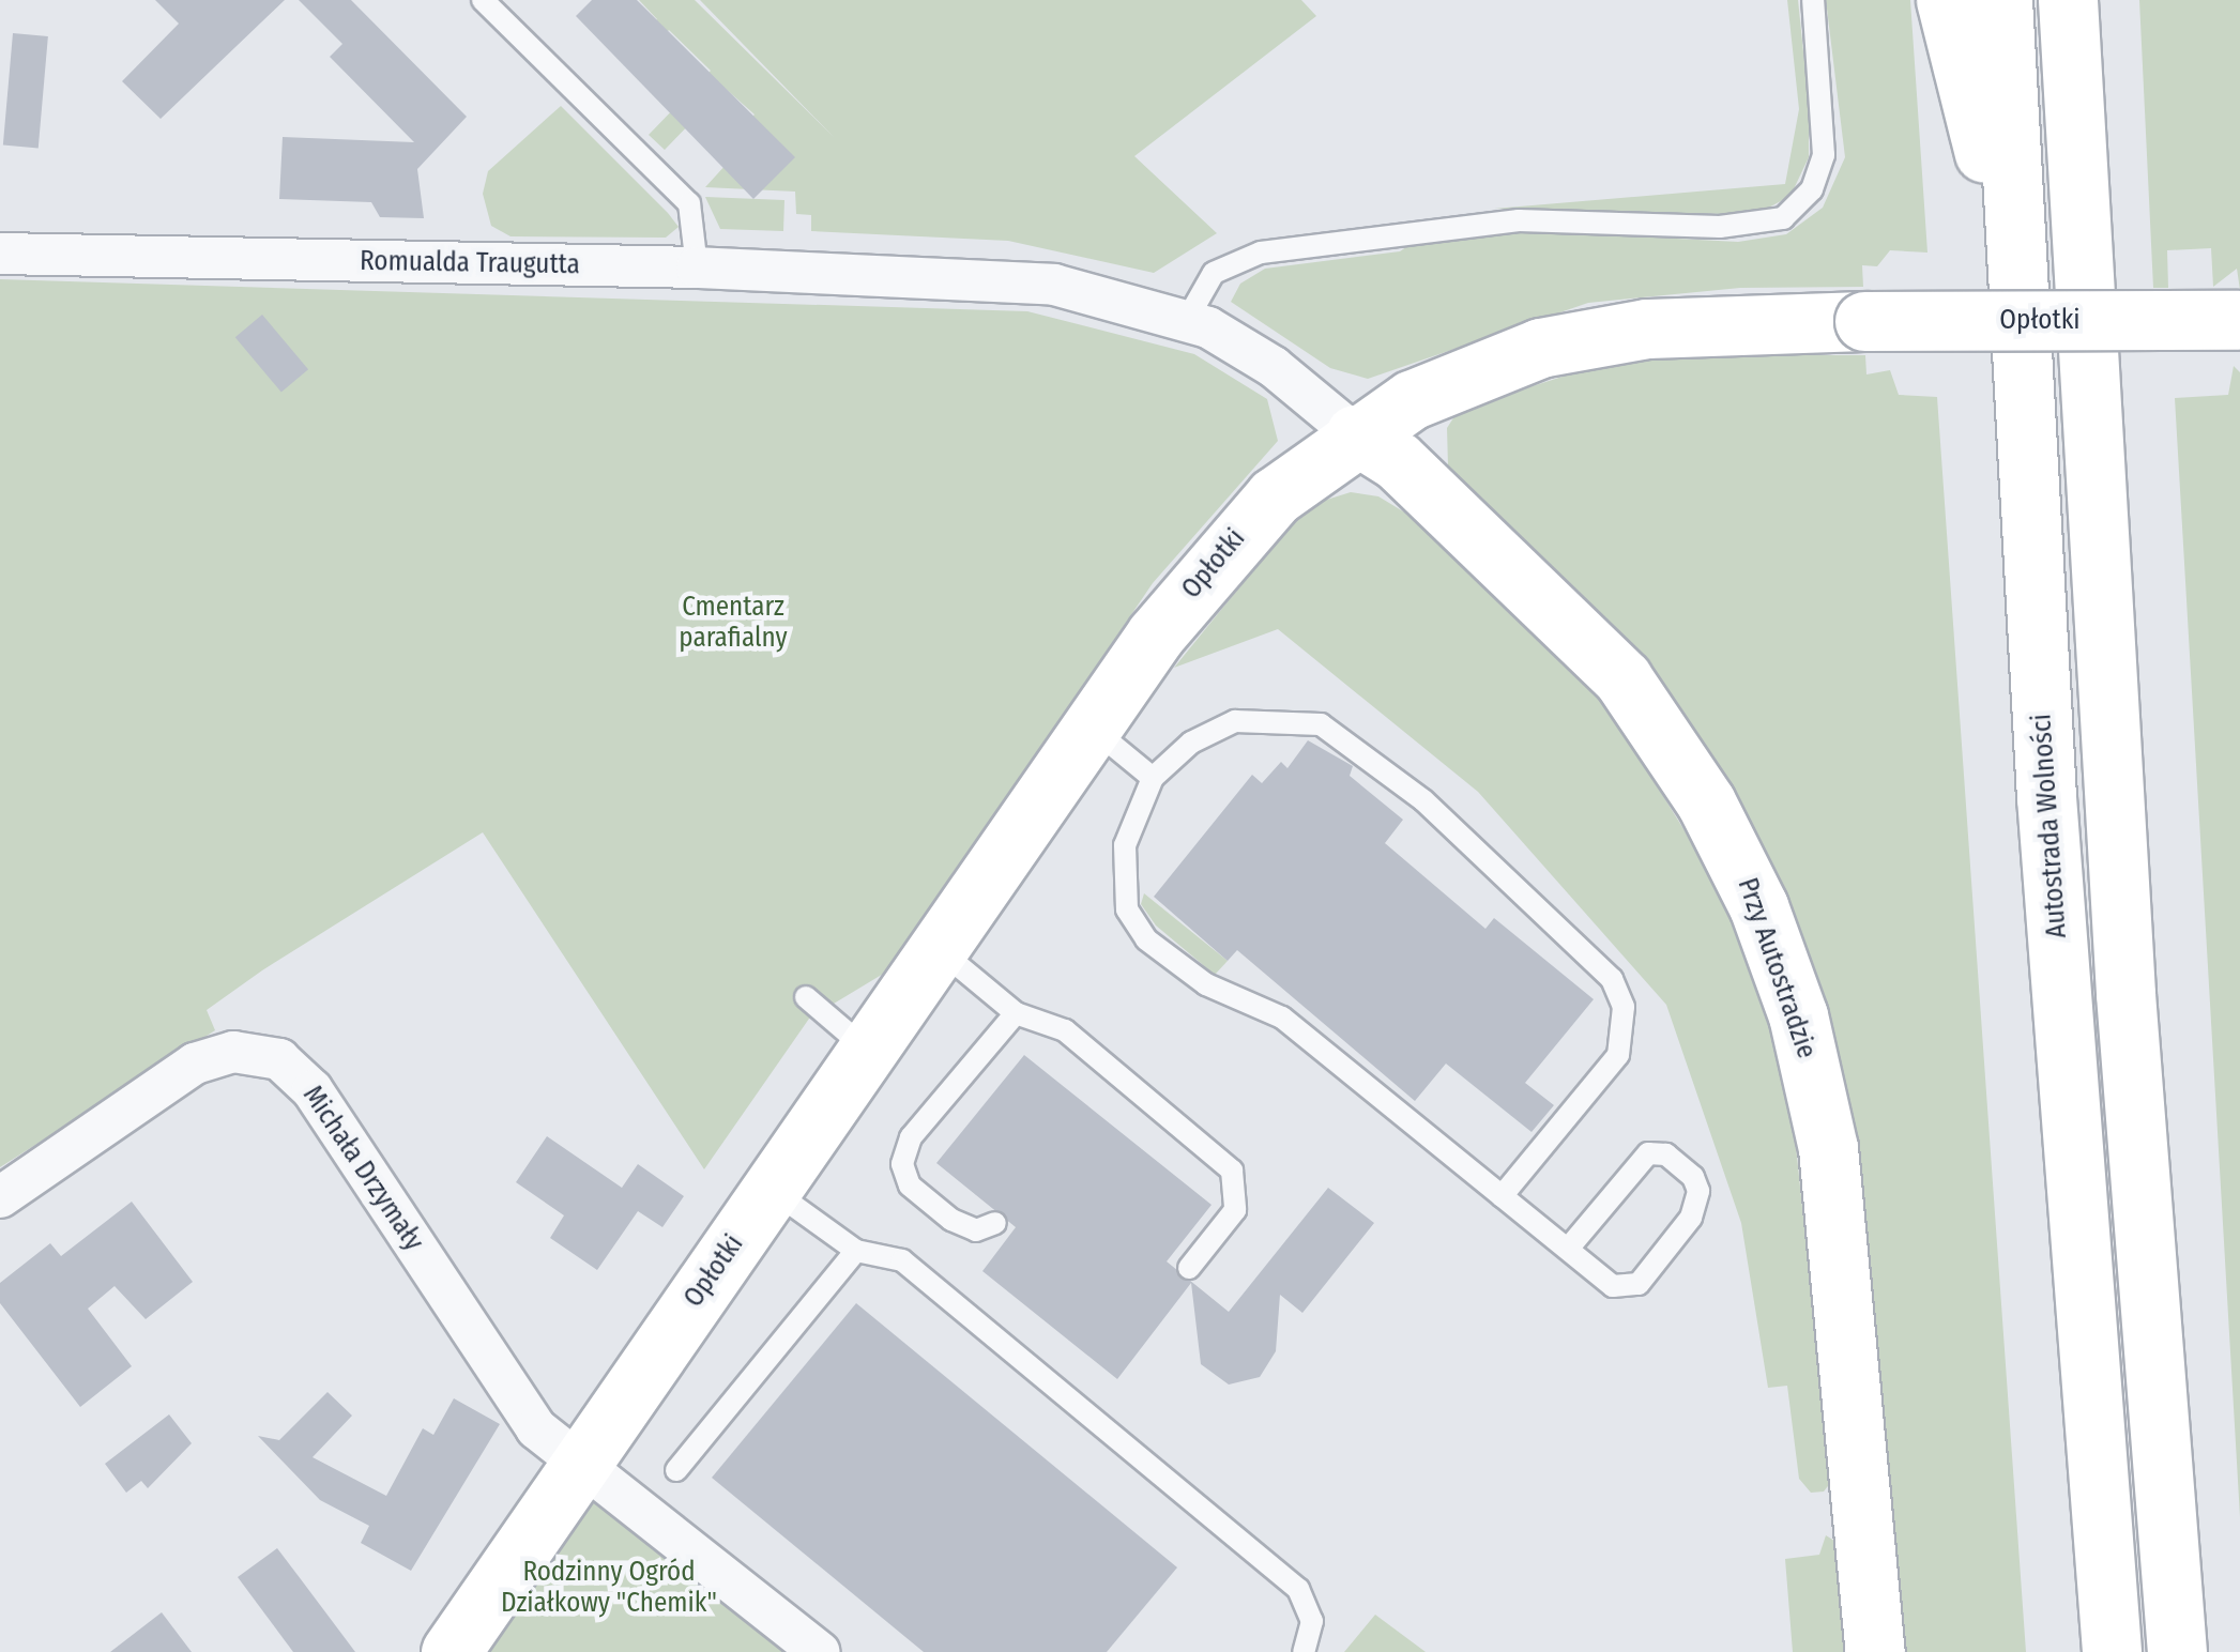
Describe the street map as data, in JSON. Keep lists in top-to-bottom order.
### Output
{
  "streets": {
    "main road": ["Opłotki", "Autostrada Wolności", "Przy Autostradzie"],
    "street": ["Romualda Traugutta", "Michała Drzymały"]
  },
  "crossings": [
    ["Romualda Traugutta", "Opłotki"],
    ["Romualda Traugutta", "Przy Autostradzie"],
    ["Opłotki", "Przy Autostradzie"],
    ["Opłotki", "Michała Drzymały"]
  ],
  "parks": ["Cmentarz parafialny", "Rodzinny Ogród Działkowy \"Chemik\""]
}
